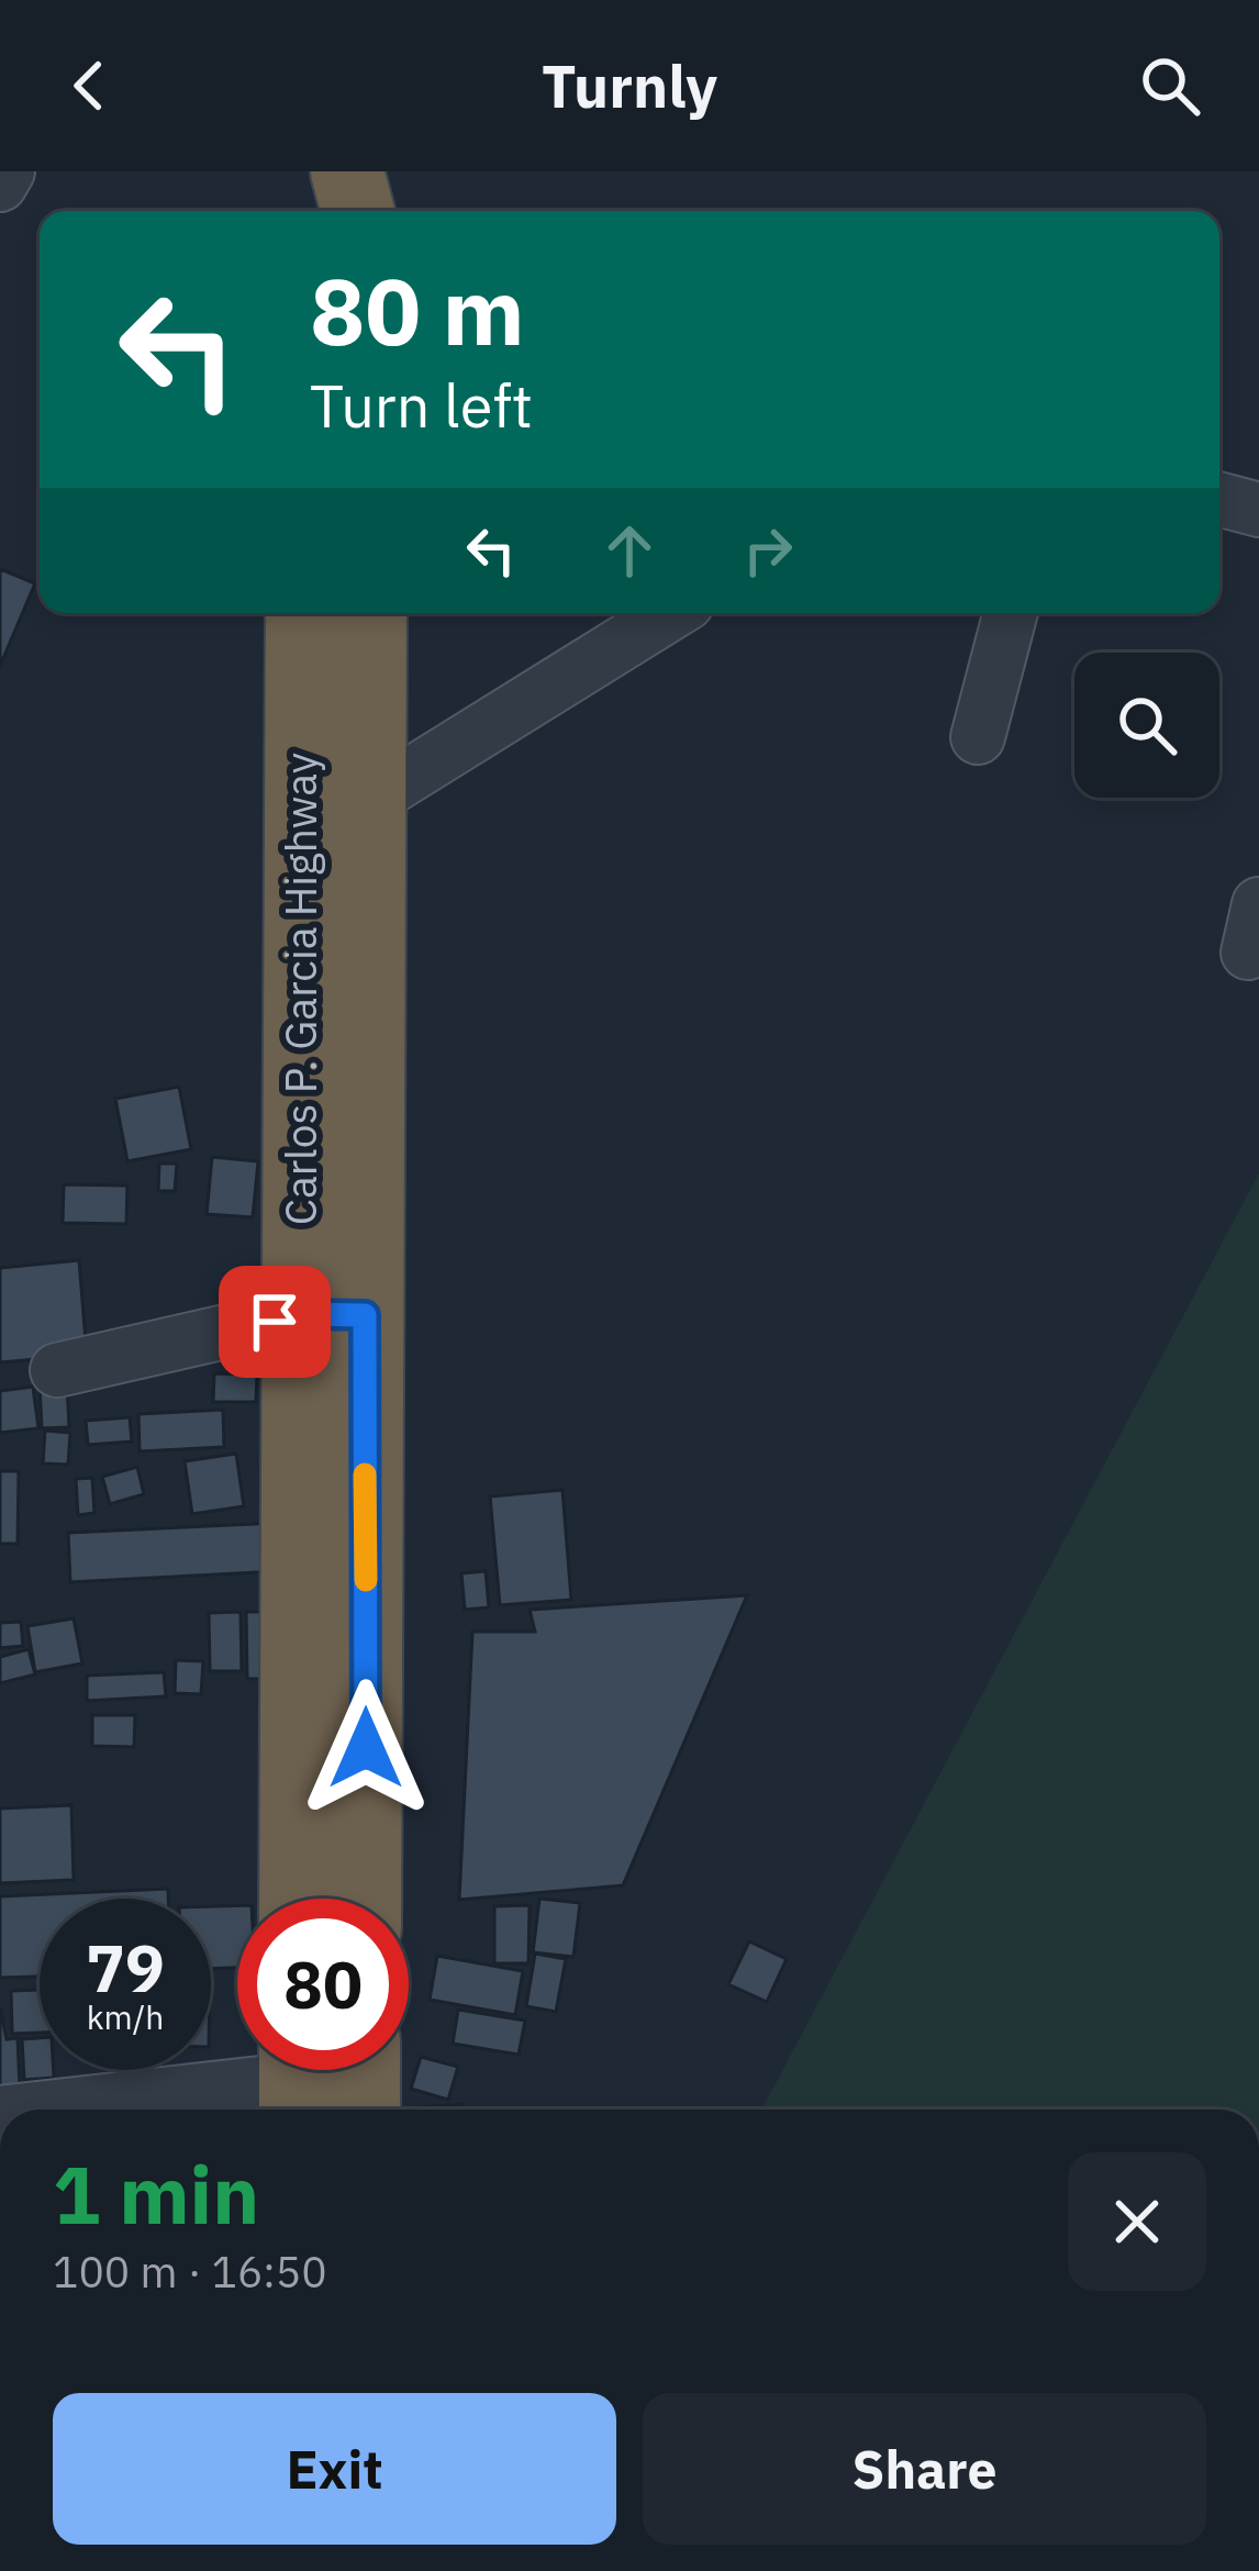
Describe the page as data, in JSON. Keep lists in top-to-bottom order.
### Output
{
  "streets": {
    "highway": ["Carlos P. Garcia Highway"]
  },
  "page": {
    "header": "Turnly",
    "turn": ["80 m", "Turn left"],
    "speed": "79 km/h",
    "limit": "80",
    "heading": ["1 min", "100 m · 16:50"],
    "buttons": ["Exit", "Share"]
  }
}
